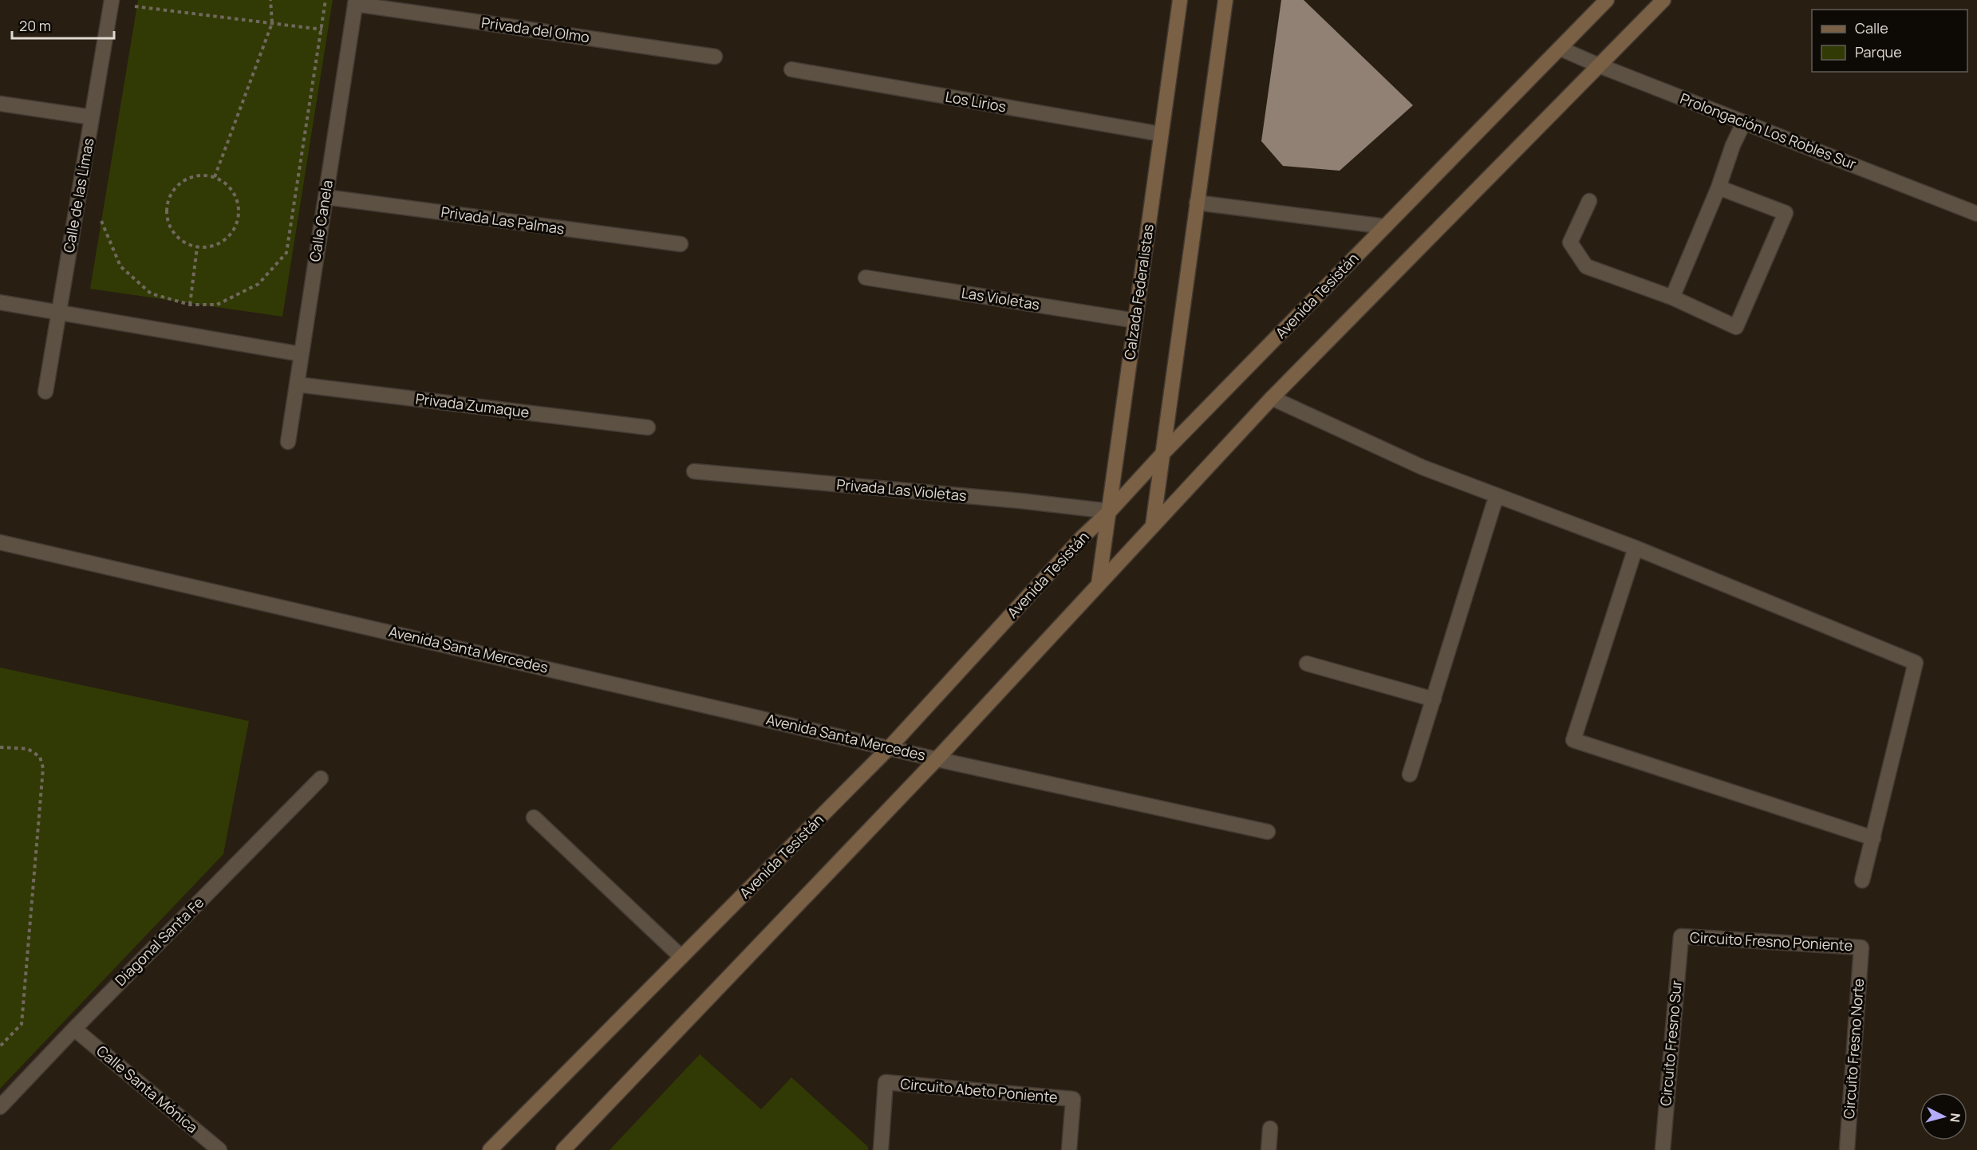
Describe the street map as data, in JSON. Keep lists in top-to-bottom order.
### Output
{
  "streets": {
    "street": [
      "Privada del Olmo",
      "Los Lirios",
      "Prolongación Los Robles Sur",
      "Calle de las Limas",
      "Calle Canela",
      "Privada Las Palmas",
      "Calzada Federalistas",
      "Avenida Tesistán",
      "Las Violetas",
      "Privada Zumaque",
      "Privada Las Violetas",
      "Avenida Santa Mercedes",
      "Diagonal Santa Fe",
      "Circuito Fresno Poniente",
      "Circuito Fresno Sur",
      "Circuito Fresno Norte",
      "Calle Santa Mónica",
      "Circuito Abeto Poniente"
    ]
  },
  "crossings": [
    ["Privada del Olmo", "Calle Canela"],
    ["Los Lirios", "Calzada Federalistas"],
    ["Prolongación Los Robles Sur", "Avenida Tesistán"],
    ["Calle Canela", "Privada Las Palmas"],
    ["Calle Canela", "Privada Zumaque"],
    ["Calzada Federalistas", "Avenida Tesistán"],
    ["Calzada Federalistas", "Las Violetas"],
    ["Calzada Federalistas", "Privada Las Violetas"],
    ["Avenida Tesistán", "Privada Las Violetas"],
    ["Avenida Tesistán", "Avenida Santa Mercedes"],
    ["Diagonal Santa Fe", "Calle Santa Mónica"],
    ["Circuito Fresno Poniente", "Circuito Fresno Sur"],
    ["Circuito Fresno Poniente", "Circuito Fresno Norte"]
  ],
  "legend": ["Calle", "Parque"],
  "scale_bar": "20 m",
  "north": "right"
}
